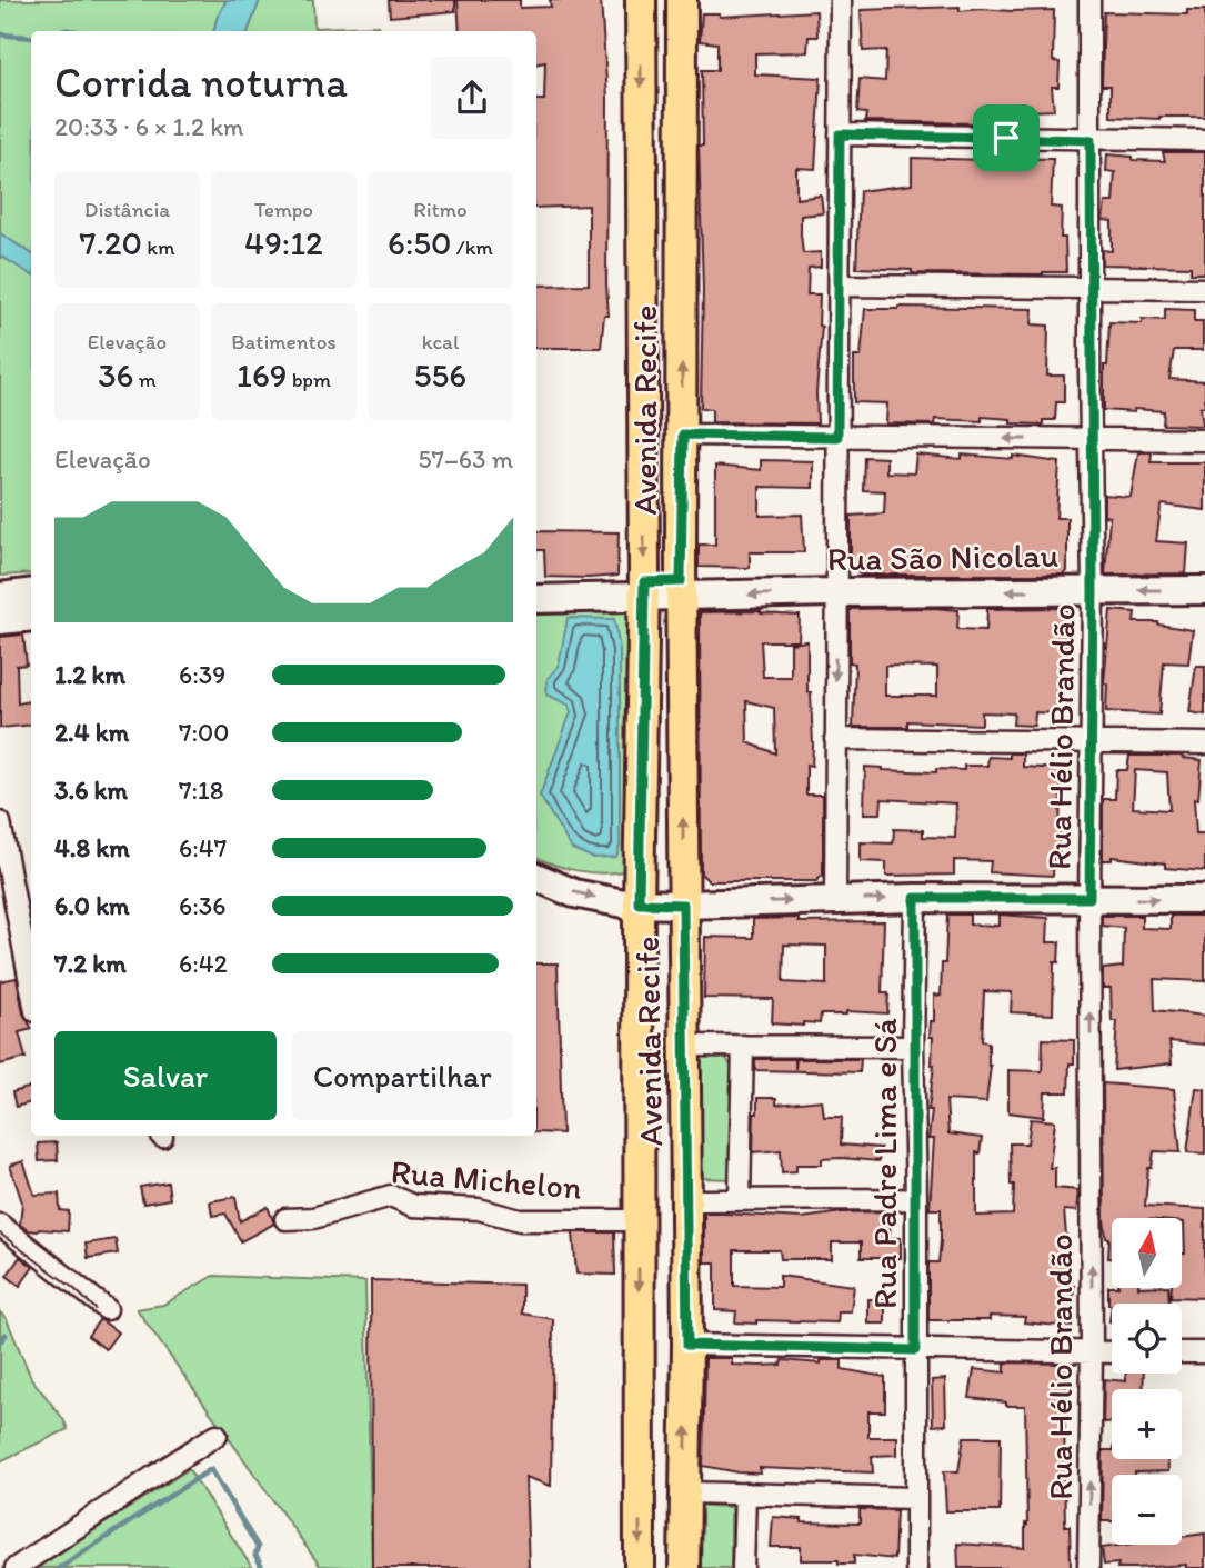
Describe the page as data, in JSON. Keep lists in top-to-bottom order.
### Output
{
  "streets": {
    "main road": ["Avenida Recife", "Rua São Nicolau"],
    "street": ["Rua Hélio Brandão", "Rua Padre Lima e Sá", "Rua Michelon"]
  },
  "crossings": [
    ["Avenida Recife", "Rua São Nicolau"],
    ["Avenida Recife", "Rua Michelon"],
    ["Rua São Nicolau", "Rua Hélio Brandão"]
  ],
  "one_way": ["Rua São Nicolau", "Rua Hélio Brandão"],
  "north": "top",
  "page": {
    "heading": ["Corrida noturna", "20:33 · 6 × 1.2 km"],
    "stats": [
      ["Distância", "7.20 km"],
      ["Tempo", "49:12"],
      ["Ritmo", "6:50 /km"],
      ["Elevação", "36 m"],
      ["Batimentos", "169 bpm"],
      ["kcal", "556"]
    ],
    "chart": ["Elevação", "57–63 m"],
    "list": [
      {
        "name": "1.2 km",
        "note": "6:39"
      },
      {
        "name": "2.4 km",
        "note": "7:00"
      },
      {
        "name": "3.6 km",
        "note": "7:18"
      },
      {
        "name": "4.8 km",
        "note": "6:47"
      },
      {
        "name": "6.0 km",
        "note": "6:36"
      },
      {
        "name": "7.2 km",
        "note": "6:42"
      }
    ],
    "buttons": ["Salvar", "Compartilhar"],
    "map_buttons": ["+", "−"]
  }
}
